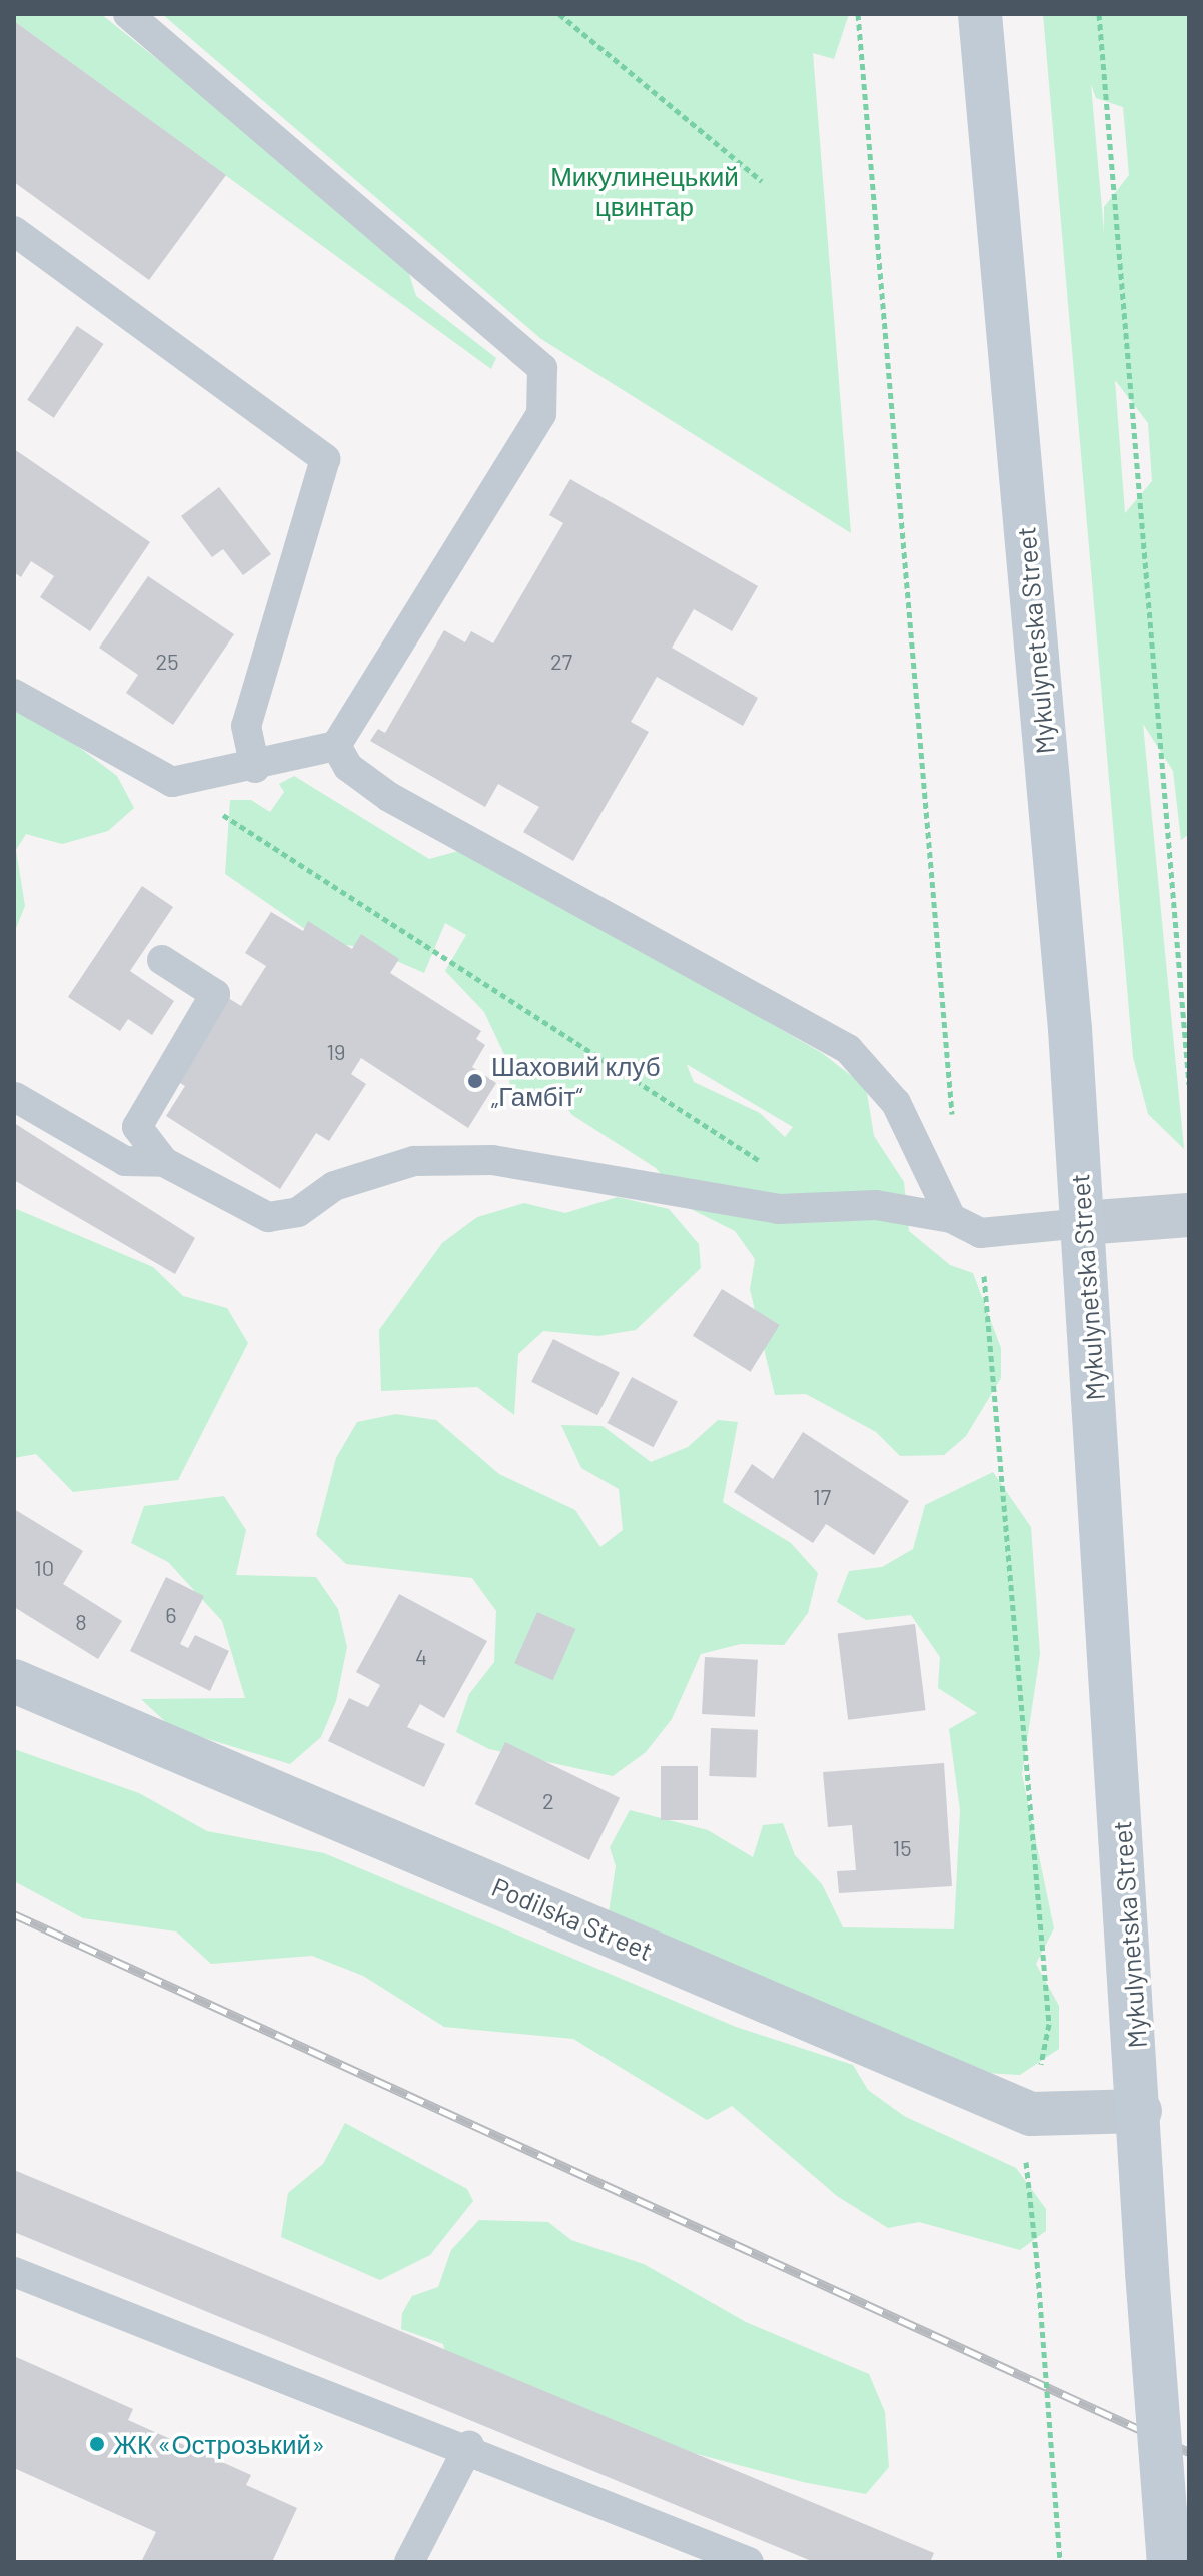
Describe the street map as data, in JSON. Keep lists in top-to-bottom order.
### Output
{
  "streets": {
    "main road": ["Mykulynetska Street"],
    "street": ["Podilska Street"]
  },
  "crossings": [
    ["Mykulynetska Street", "Podilska Street"]
  ],
  "parks": ["Микулинецький цвинтар"],
  "places": ["Шаховий клуб „Гамбіт“", "ЖК «Острозький»"],
  "house_numbers": [
    "25",
    "27",
    "19",
    "17",
    "10",
    "6",
    "8",
    "4",
    "2",
    "15"
  ]
}
